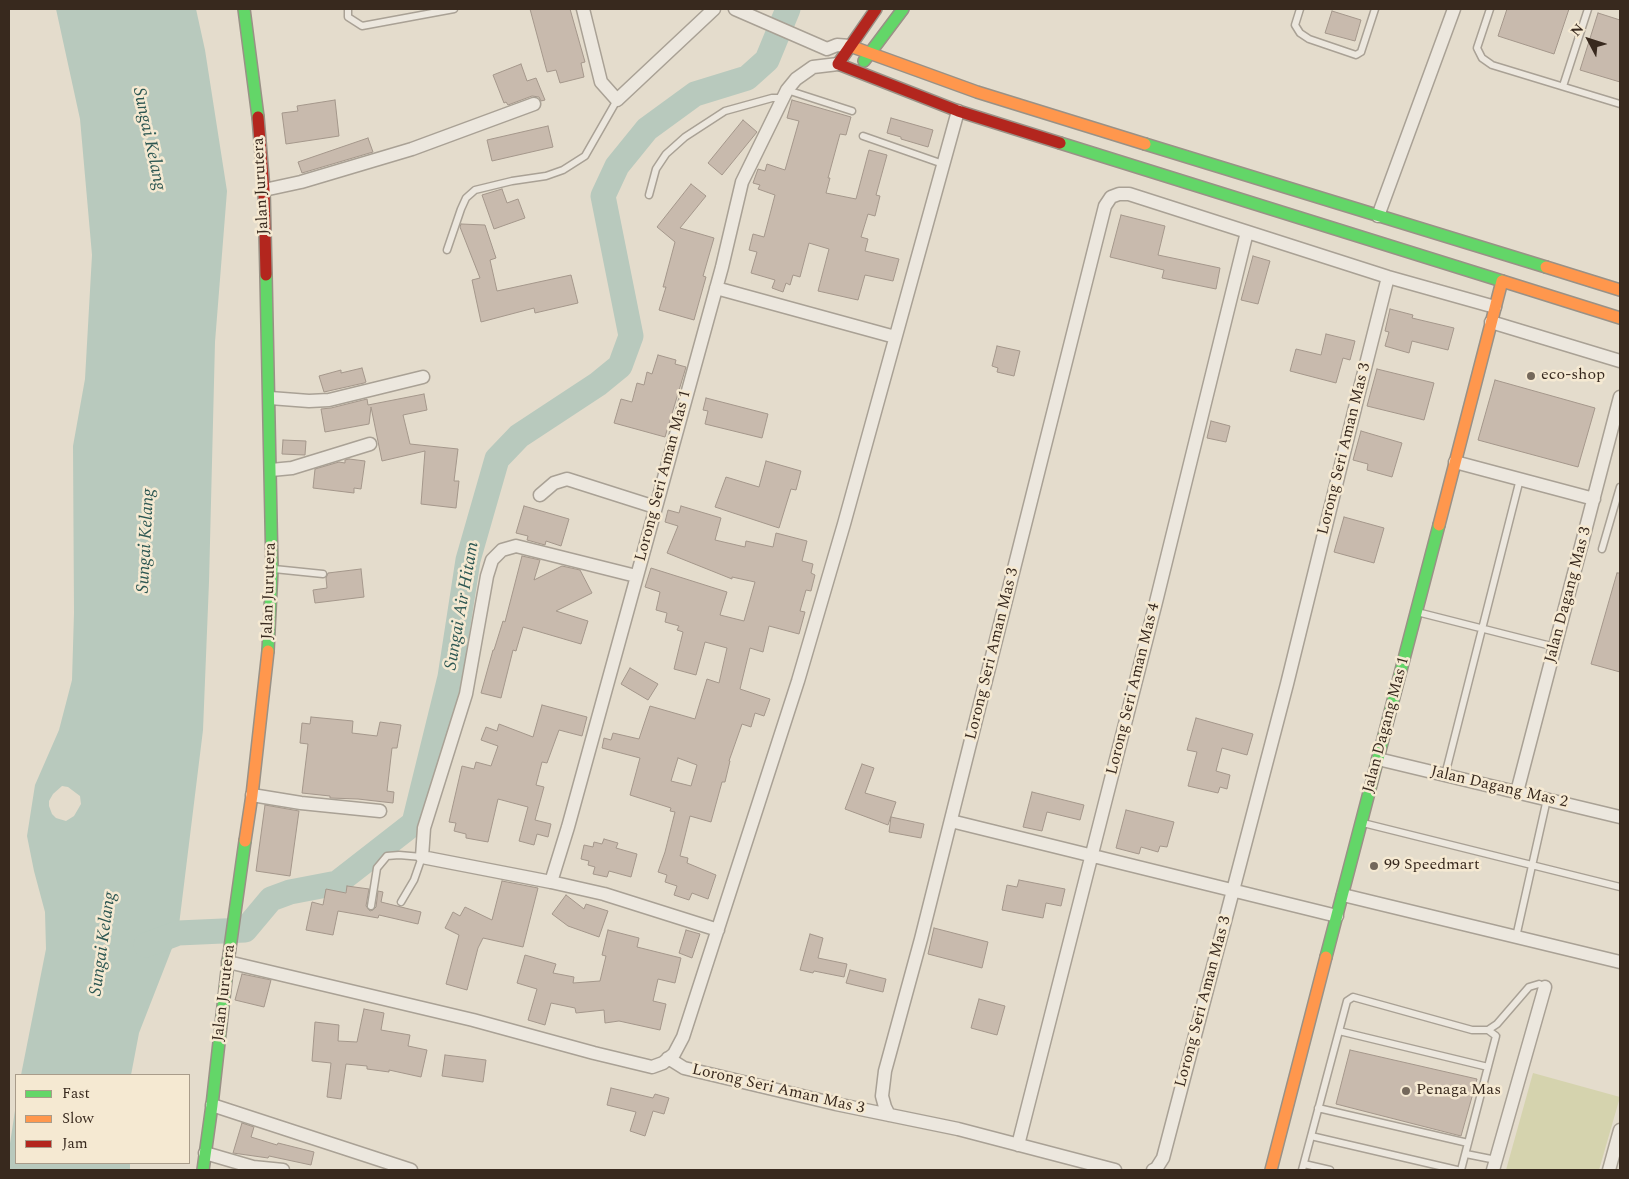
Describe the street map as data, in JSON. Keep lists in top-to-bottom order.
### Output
{
  "streets": {
    "street": [
      "Jalan Jurutera",
      "Lorong Seri Aman Mas 3",
      "Lorong Seri Aman Mas 1",
      "Jalan Dagang Mas 3",
      "Lorong Seri Aman Mas 4",
      "Jalan Dagang Mas 1",
      "Jalan Dagang Mas 2"
    ]
  },
  "crossings": [
    ["Lorong Seri Aman Mas 3", "Lorong Seri Aman Mas 4"],
    ["Jalan Dagang Mas 3", "Jalan Dagang Mas 2"],
    ["Jalan Dagang Mas 1", "Jalan Dagang Mas 2"]
  ],
  "water": ["Sungai Kelang", "Sungai Air Hitam"],
  "places": ["eco-shop", "99 Speedmart", "Penaga Mas"],
  "legend": ["Fast", "Slow", "Jam"],
  "north": "top left"
}
